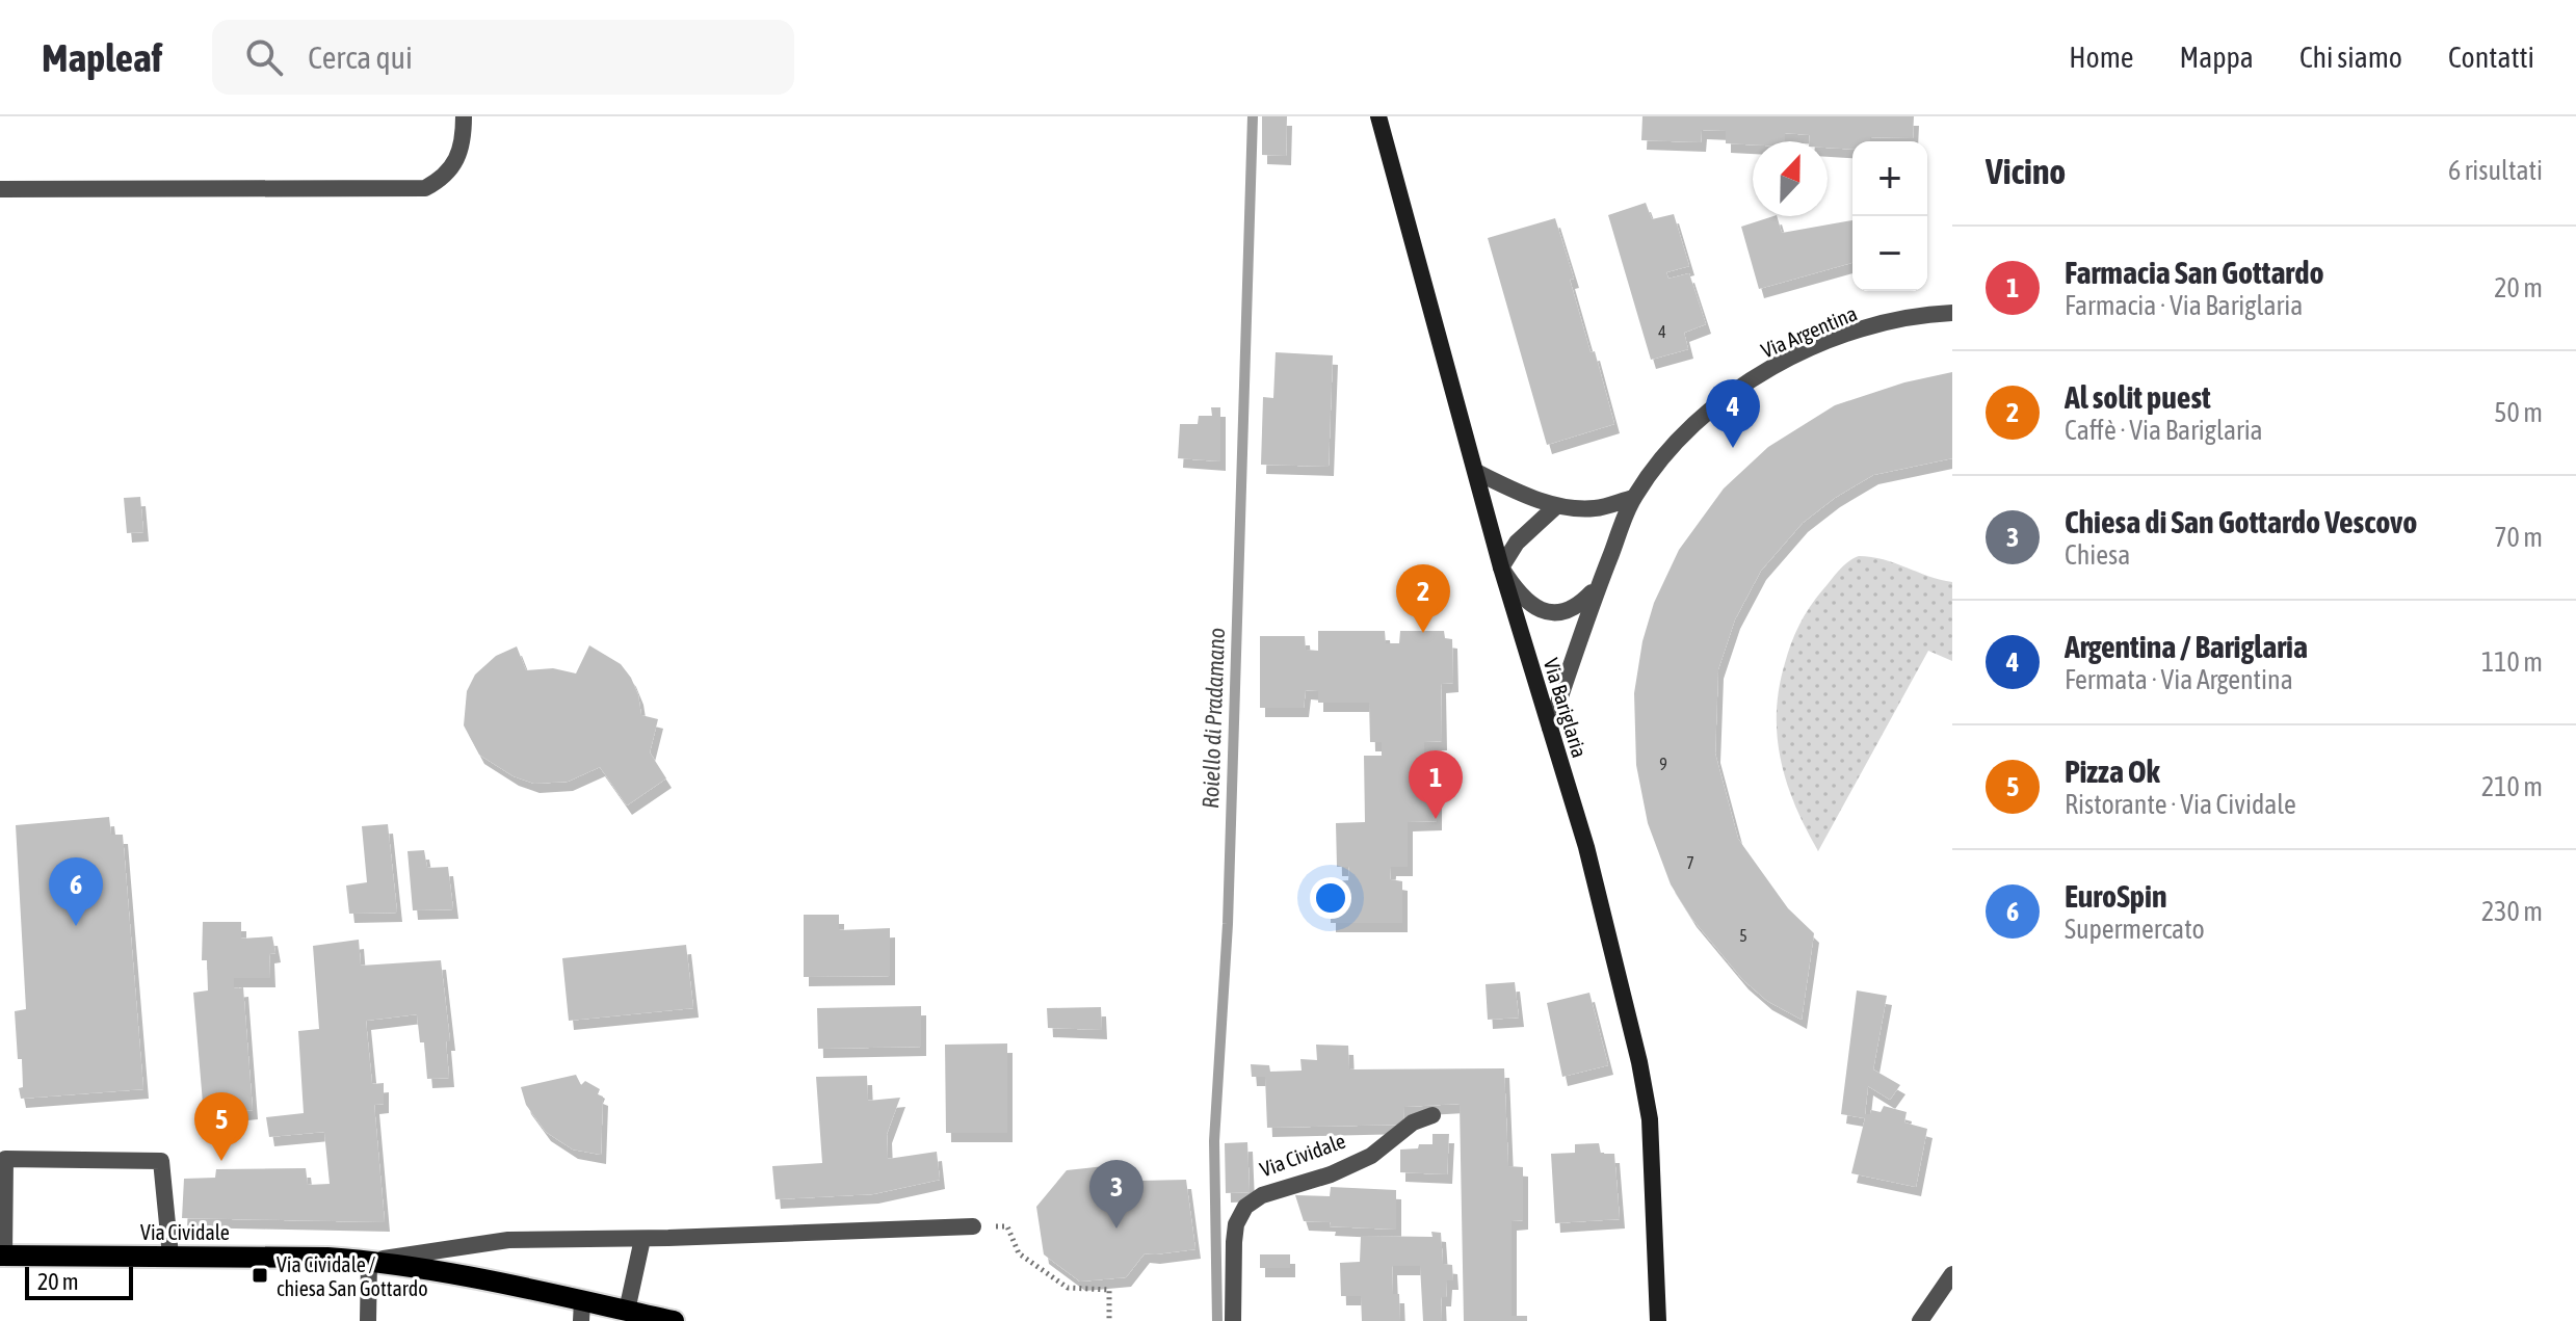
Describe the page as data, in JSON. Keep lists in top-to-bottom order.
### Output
{
  "streets": {
    "main road": ["Via Cividale"],
    "street": ["Via Argentina", "Via Bariglaria"]
  },
  "crossings": [
    ["Via Argentina", "Via Bariglaria"]
  ],
  "water": ["Roiello di Pradamano"],
  "places": {
    "transit": ["Via Cividale / chiesa San Gottardo"]
  },
  "house_numbers": [
    "4",
    "9",
    "7",
    "5"
  ],
  "scale_bar": "20 m",
  "north": "top",
  "page": {
    "header": "Mapleaf",
    "search": "Cerca qui",
    "nav": [
      "Home",
      "Mappa",
      "Chi siamo",
      "Contatti"
    ],
    "heading": ["Vicino", "6 risultati"],
    "map_buttons": ["+", "−"],
    "list": [
      {
        "mark": "1",
        "name": "Farmacia San Gottardo",
        "note": "Farmacia · Via Bariglaria",
        "value": "20 m"
      },
      {
        "mark": "2",
        "name": "Al solit puest",
        "note": "Caffè · Via Bariglaria",
        "value": "50 m"
      },
      {
        "mark": "3",
        "name": "Chiesa di San Gottardo Vescovo",
        "note": "Chiesa",
        "value": "70 m"
      },
      {
        "mark": "4",
        "name": "Argentina / Bariglaria",
        "note": "Fermata · Via Argentina",
        "value": "110 m"
      },
      {
        "mark": "5",
        "name": "Pizza Ok",
        "note": "Ristorante · Via Cividale",
        "value": "210 m"
      },
      {
        "mark": "6",
        "name": "EuroSpin",
        "note": "Supermercato",
        "value": "230 m"
      }
    ],
    "pins": [
      "4",
      "2",
      "1",
      "6",
      "5",
      "3"
    ],
    "scale": "20 m"
  }
}
